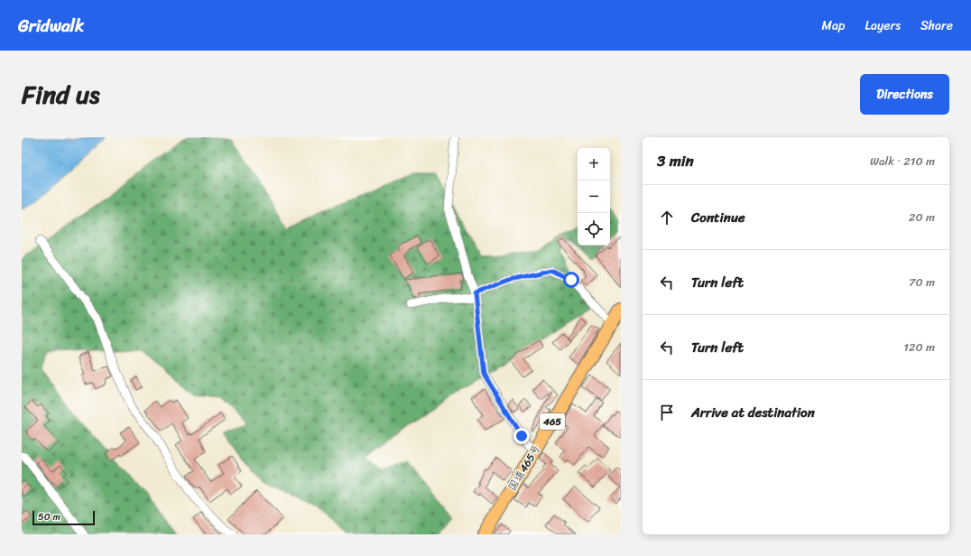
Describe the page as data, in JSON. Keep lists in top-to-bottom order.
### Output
{
  "streets": {
    "highway": ["465", "国道465号"]
  },
  "scale_bar": "50 m",
  "page": {
    "header": "Gridwalk",
    "nav": ["Map", "Layers", "Share"],
    "title": "Find us",
    "buttons": "Directions",
    "heading": ["3 min", "Walk · 210 m"],
    "map_buttons": ["+", "−"],
    "list": [
      ["Continue", "20 m"],
      ["Turn left", "70 m"],
      ["Turn left", "120 m"],
      "Arrive at destination"
    ],
    "scale": "50 m"
  }
}
